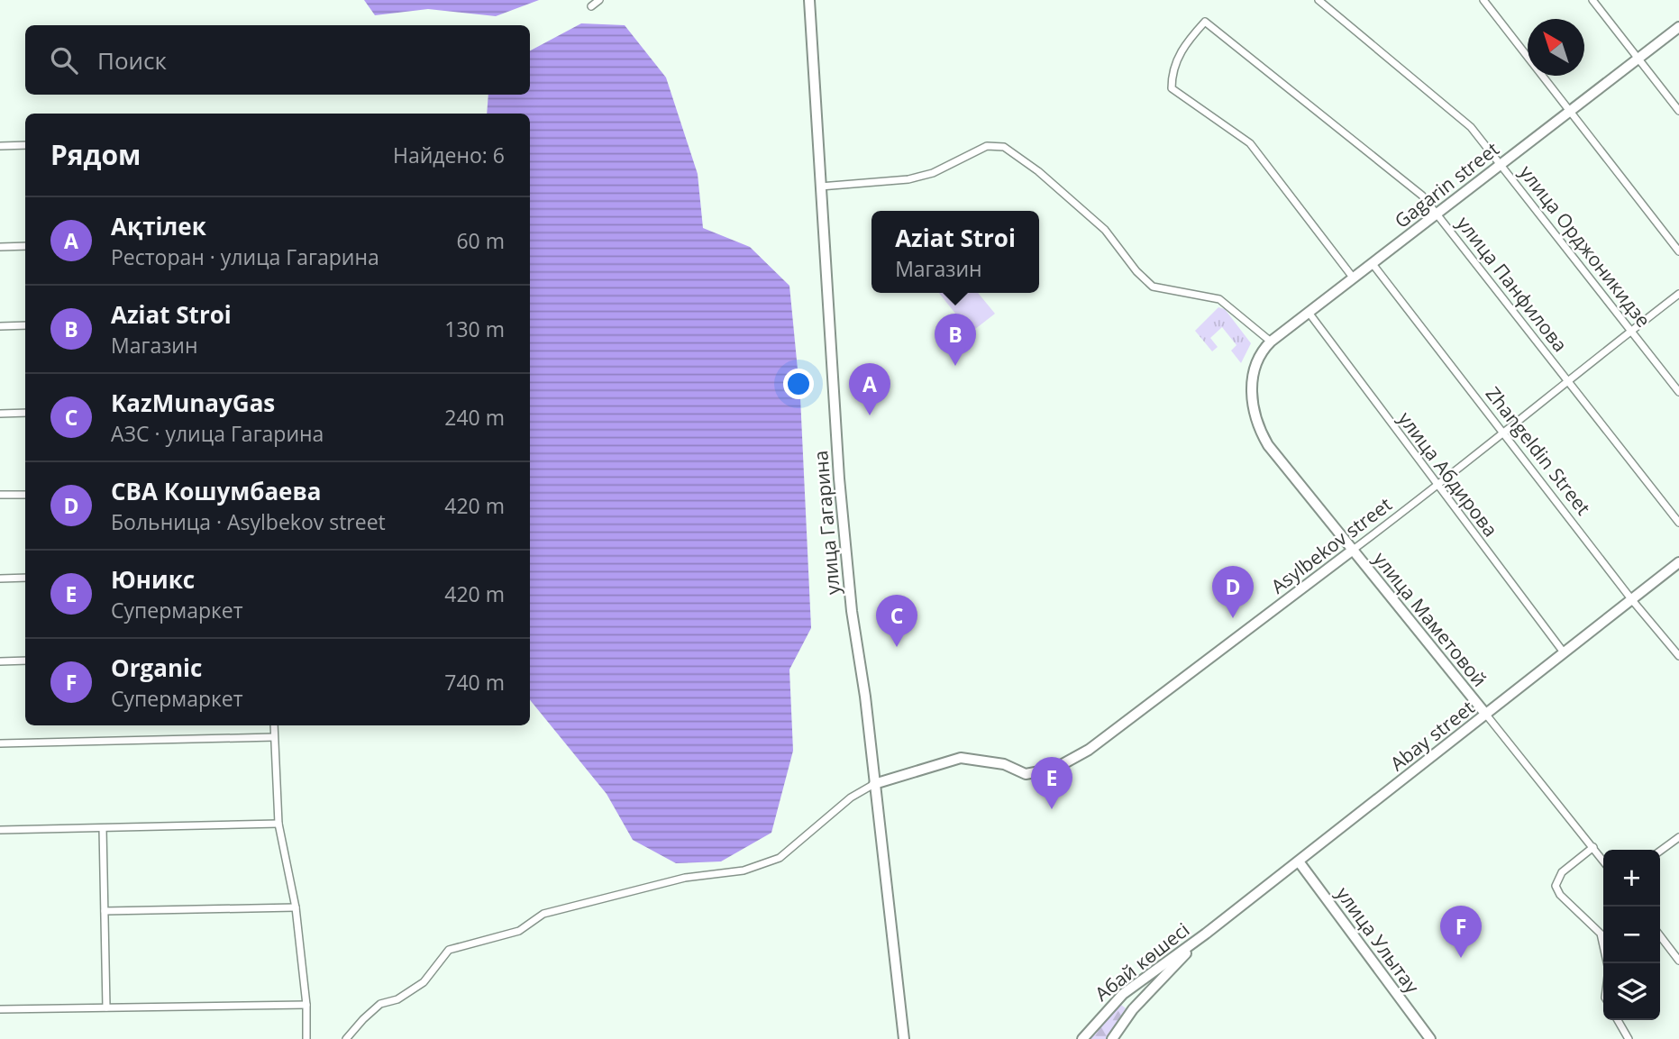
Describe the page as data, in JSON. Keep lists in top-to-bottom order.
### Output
{
  "streets": {
    "main road": [
      "Gagarin street",
      "улица Гагарина",
      "Asylbekov street",
      "улица Маметовой",
      "Abay street",
      "улица Улытау",
      "Абай көшесі"
    ],
    "street": [
      "улица Орджоникидзе",
      "улица Панфилова",
      "Zhangeldin Street",
      "улица Абдирова"
    ]
  },
  "crossings": [
    ["Gagarin street", "улица Орджоникидзе"],
    ["Gagarin street", "улица Панфилова"],
    ["Gagarin street", "Zhangeldin Street"],
    ["Gagarin street", "улица Абдирова"],
    ["Gagarin street", "улица Маметовой"],
    ["улица Орджоникидзе", "Asylbekov street"],
    ["улица Панфилова", "Asylbekov street"],
    ["Zhangeldin Street", "Asylbekov street"],
    ["Zhangeldin Street", "Abay street"],
    ["улица Абдирова", "Asylbekov street"],
    ["улица Абдирова", "Abay street"],
    ["улица Гагарина", "Asylbekov street"],
    ["Asylbekov street", "улица Маметовой"],
    ["улица Маметовой", "Abay street"],
    ["Abay street", "улица Улытау"],
    ["Abay street", "Абай көшесі"]
  ],
  "north": "top left",
  "page": {
    "search": "Поиск",
    "heading": ["Рядом", "Найдено: 6"],
    "list": [
      {
        "mark": "A",
        "name": "Ақтілек",
        "note": "Ресторан · улица Гагарина",
        "value": "60 m"
      },
      {
        "mark": "B",
        "name": "Aziat Stroi",
        "note": "Магазин",
        "value": "130 m"
      },
      {
        "mark": "C",
        "name": "KazMunayGas",
        "note": "АЗС · улица Гагарина",
        "value": "240 m"
      },
      {
        "mark": "D",
        "name": "СВА Кошумбаева",
        "note": "Больница · Asylbekov street",
        "value": "420 m"
      },
      {
        "mark": "E",
        "name": "Юникс",
        "note": "Супермаркет",
        "value": "420 m"
      },
      {
        "mark": "F",
        "name": "Organic",
        "note": "Супермаркет",
        "value": "740 m"
      }
    ],
    "popup": ["Aziat Stroi", "Магазин"],
    "pins": [
      "B",
      "A",
      "D",
      "C",
      "E",
      "F"
    ],
    "map_buttons": ["+", "−"]
  }
}
